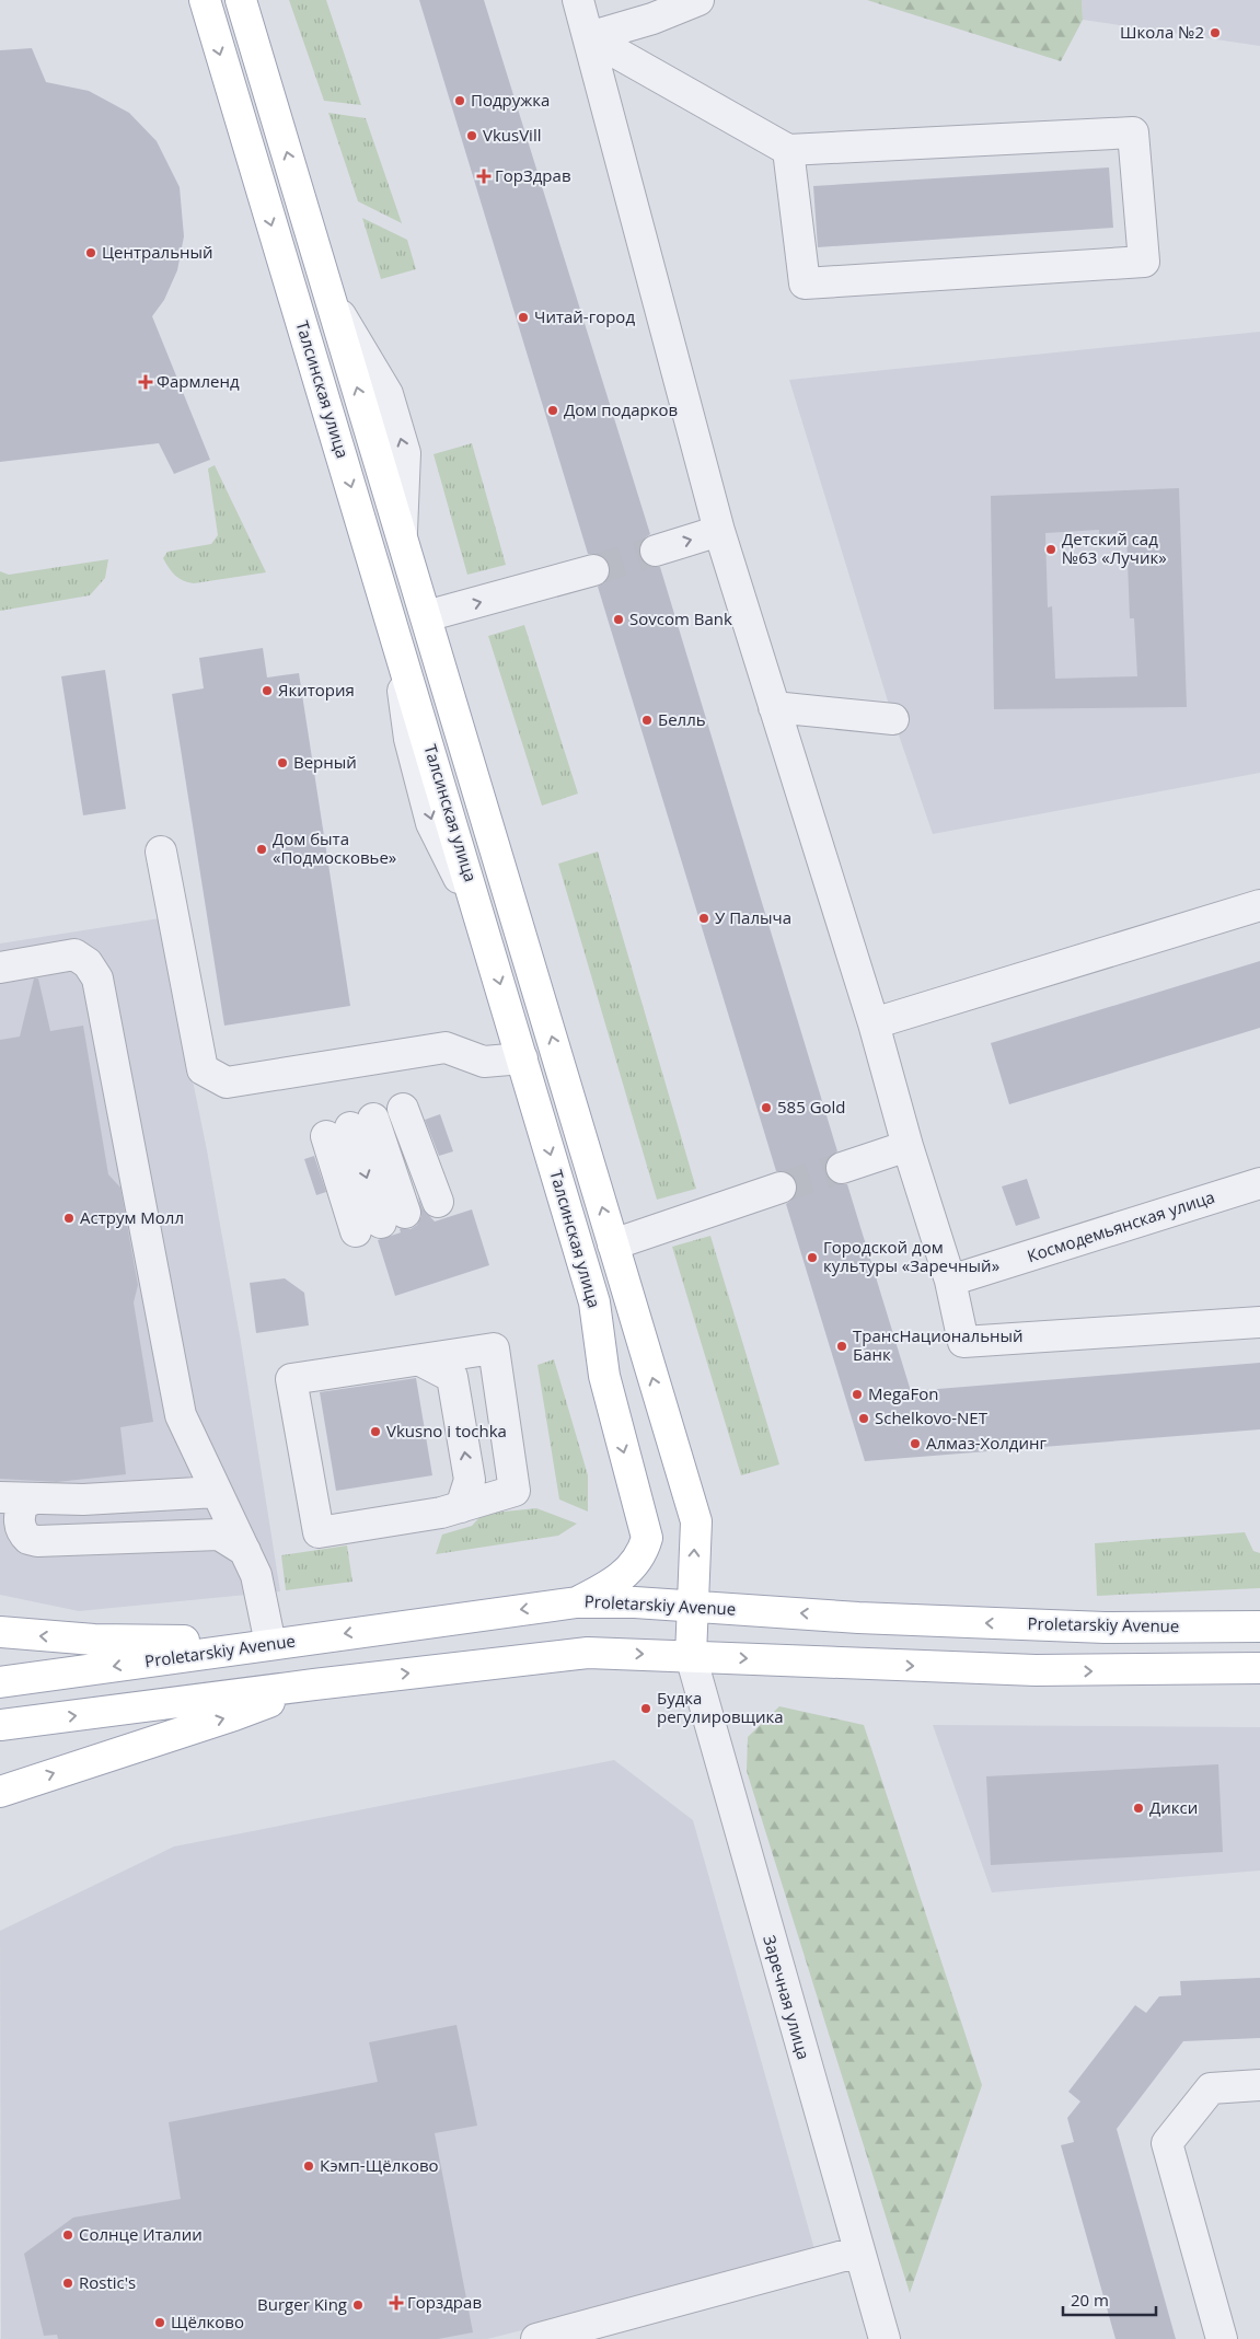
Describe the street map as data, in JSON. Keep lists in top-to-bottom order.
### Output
{
  "streets": {
    "main road": ["Талсинская улица", "Proletarskiy Avenue"],
    "street": ["Космодемьянская улица", "Заречная улица"]
  },
  "crossings": [
    ["Талсинская улица", "Proletarskiy Avenue"],
    ["Талсинская улица", "Заречная улица"]
  ],
  "places": {
    "other": [
      "Школа №2",
      "Подружка",
      "VkusVill",
      "Центральный",
      "Читай-город",
      "Дом подарков",
      "Детский сад №63 «Лучик»",
      "Sovcom Bank",
      "Якитория",
      "Белль",
      "Верный",
      "Дом быта «Подмосковье»",
      "У Палыча",
      "585 Gold",
      "Аструм Молл",
      "Городской дом культуры «Заречный»",
      "ТрансНациональный Банк",
      "MegaFon",
      "Schelkovo-NET",
      "Vkusno i tochka",
      "Алмаз-Холдинг",
      "Будка регулировщика",
      "Дикси",
      "Кэмп-Щёлково",
      "Солнце Италии",
      "Rostic's",
      "Burger King",
      "Щёлково"
    ],
    "health": ["ГорЗдрав", "Фармленд", "Горздрав"]
  },
  "scale_bar": "20 m"
}
